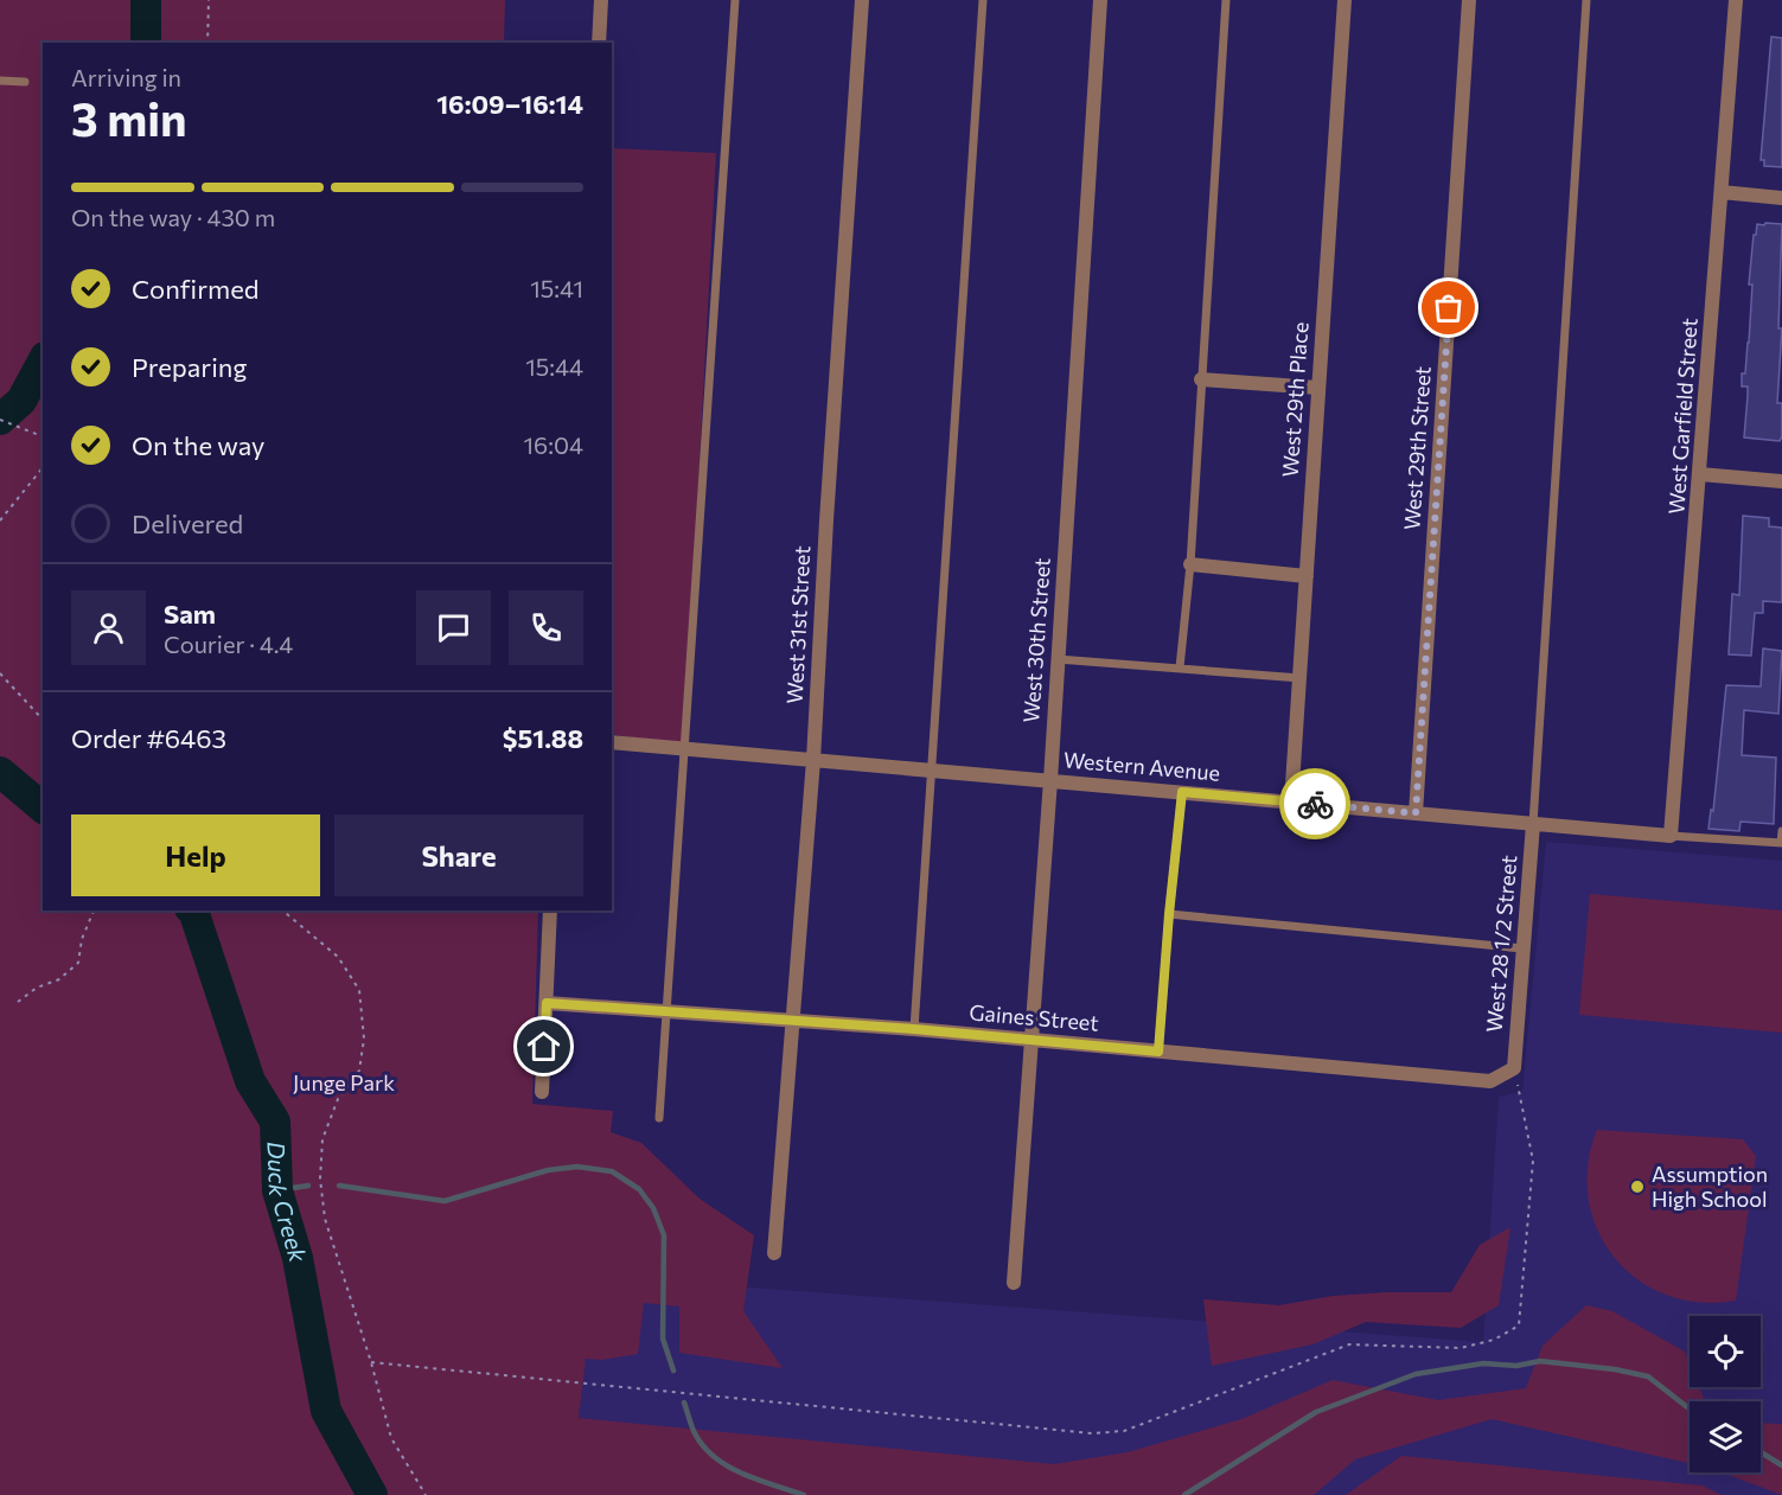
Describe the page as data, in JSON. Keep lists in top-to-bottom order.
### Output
{
  "streets": {
    "street": [
      "West 29th Place",
      "West Garfield Street",
      "West 29th Street",
      "West 31st Street",
      "West 30th Street",
      "Western Avenue",
      "West 28 1/2 Street",
      "Gaines Street"
    ]
  },
  "crossings": [
    ["West 29th Place", "Western Avenue"],
    ["West Garfield Street", "Western Avenue"],
    ["West 29th Street", "Western Avenue"],
    ["West 31st Street", "Western Avenue"],
    ["West 31st Street", "Gaines Street"],
    ["West 30th Street", "Western Avenue"],
    ["West 30th Street", "Gaines Street"],
    ["Western Avenue", "West 28 1/2 Street"],
    ["West 28 1/2 Street", "Gaines Street"]
  ],
  "water": ["Duck Creek"],
  "parks": ["Junge Park"],
  "places": ["Assumption High School"],
  "page": {
    "heading": ["3 min", "Arriving in", "16:09–16:14"],
    "panel": [
      "Sam",
      "Courier · 4.4",
      "Order #6463",
      "$51.88"
    ],
    "bar": "On the way · 430 m",
    "list": [
      ["Confirmed", "15:41"],
      ["Preparing", "15:44"],
      ["On the way", "16:04"],
      "Delivered"
    ],
    "buttons": ["Help", "Share"]
  }
}
